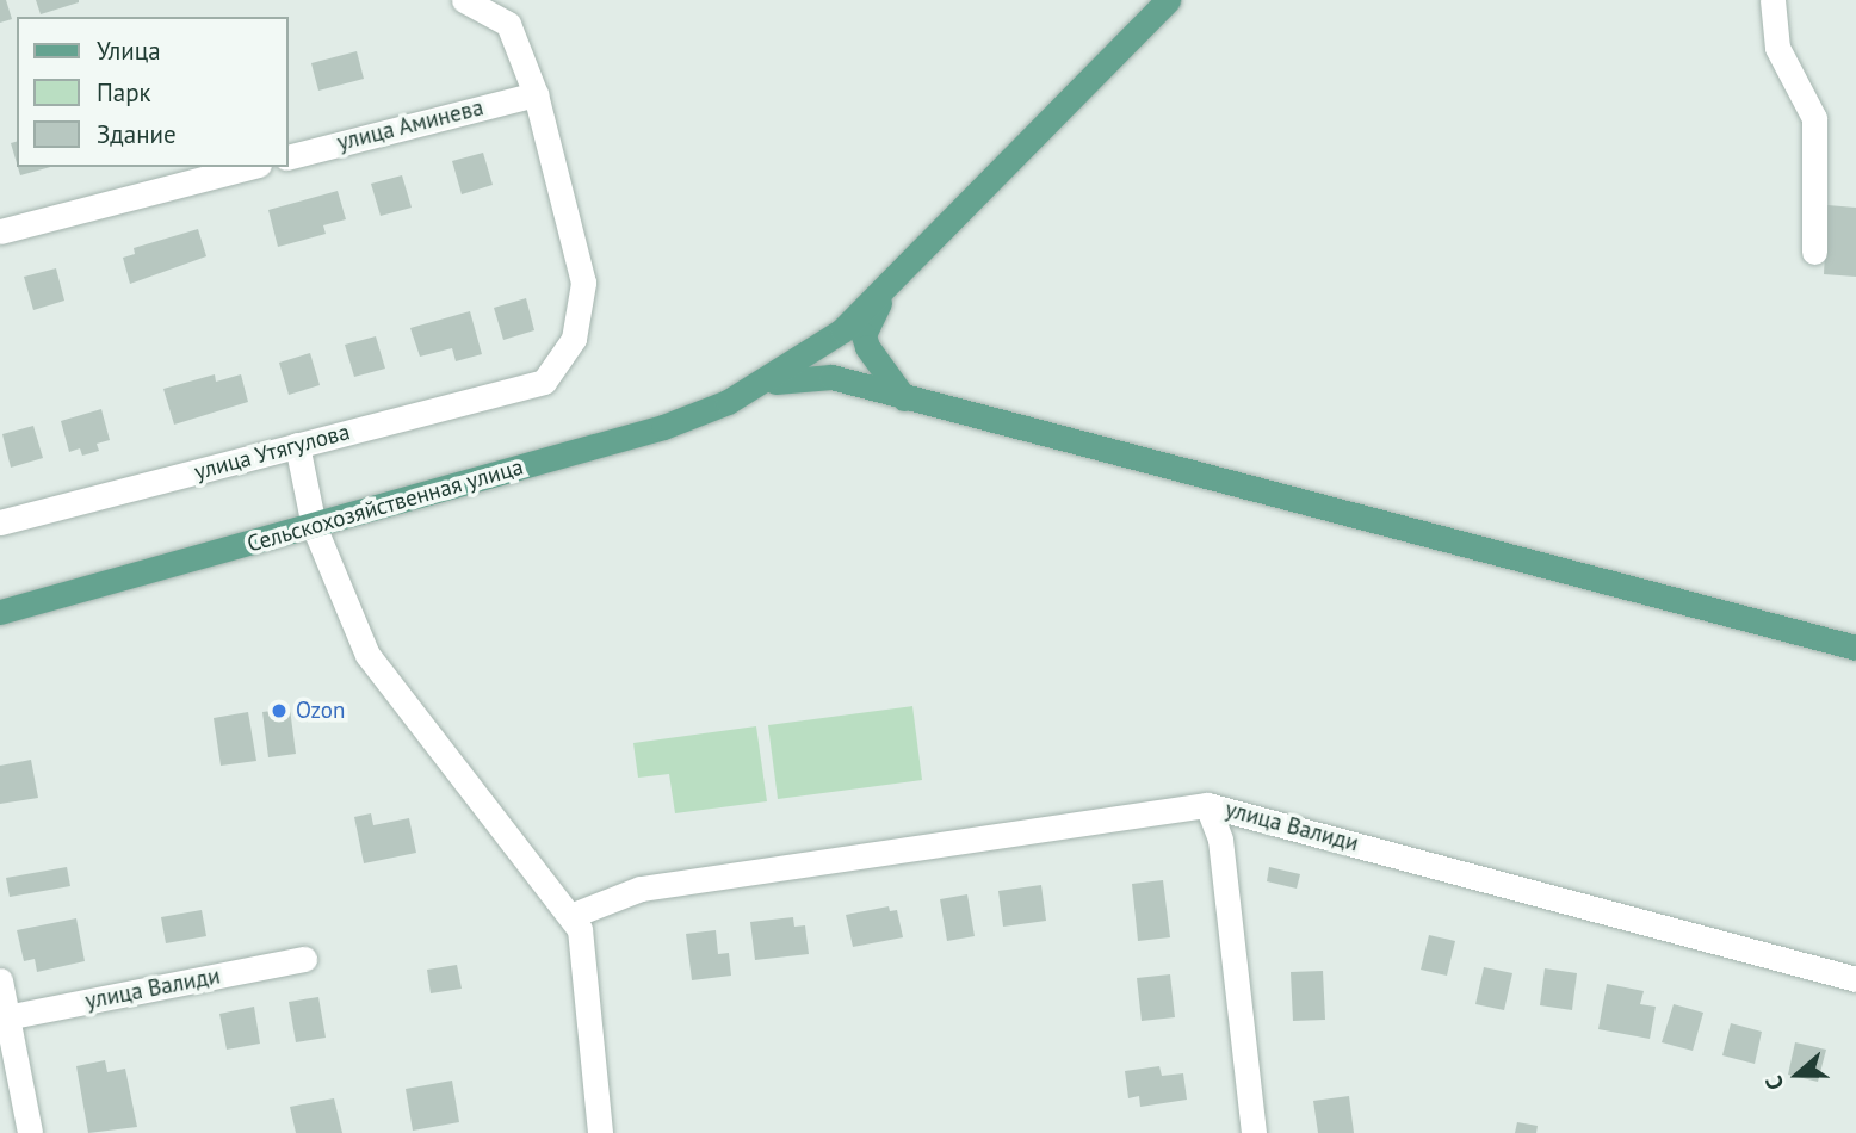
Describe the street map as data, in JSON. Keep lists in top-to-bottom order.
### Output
{
  "streets": {
    "main road": ["Сельскохозяйственная улица"],
    "street": ["улица Аминева", "улица Утягулова", "улица Валиди"]
  },
  "crossings": [
    ["улица Аминева", "улица Утягулова"]
  ],
  "places": ["Ozon"],
  "legend": ["Улица", "Парк", "Здание"],
  "north": "left"
}
